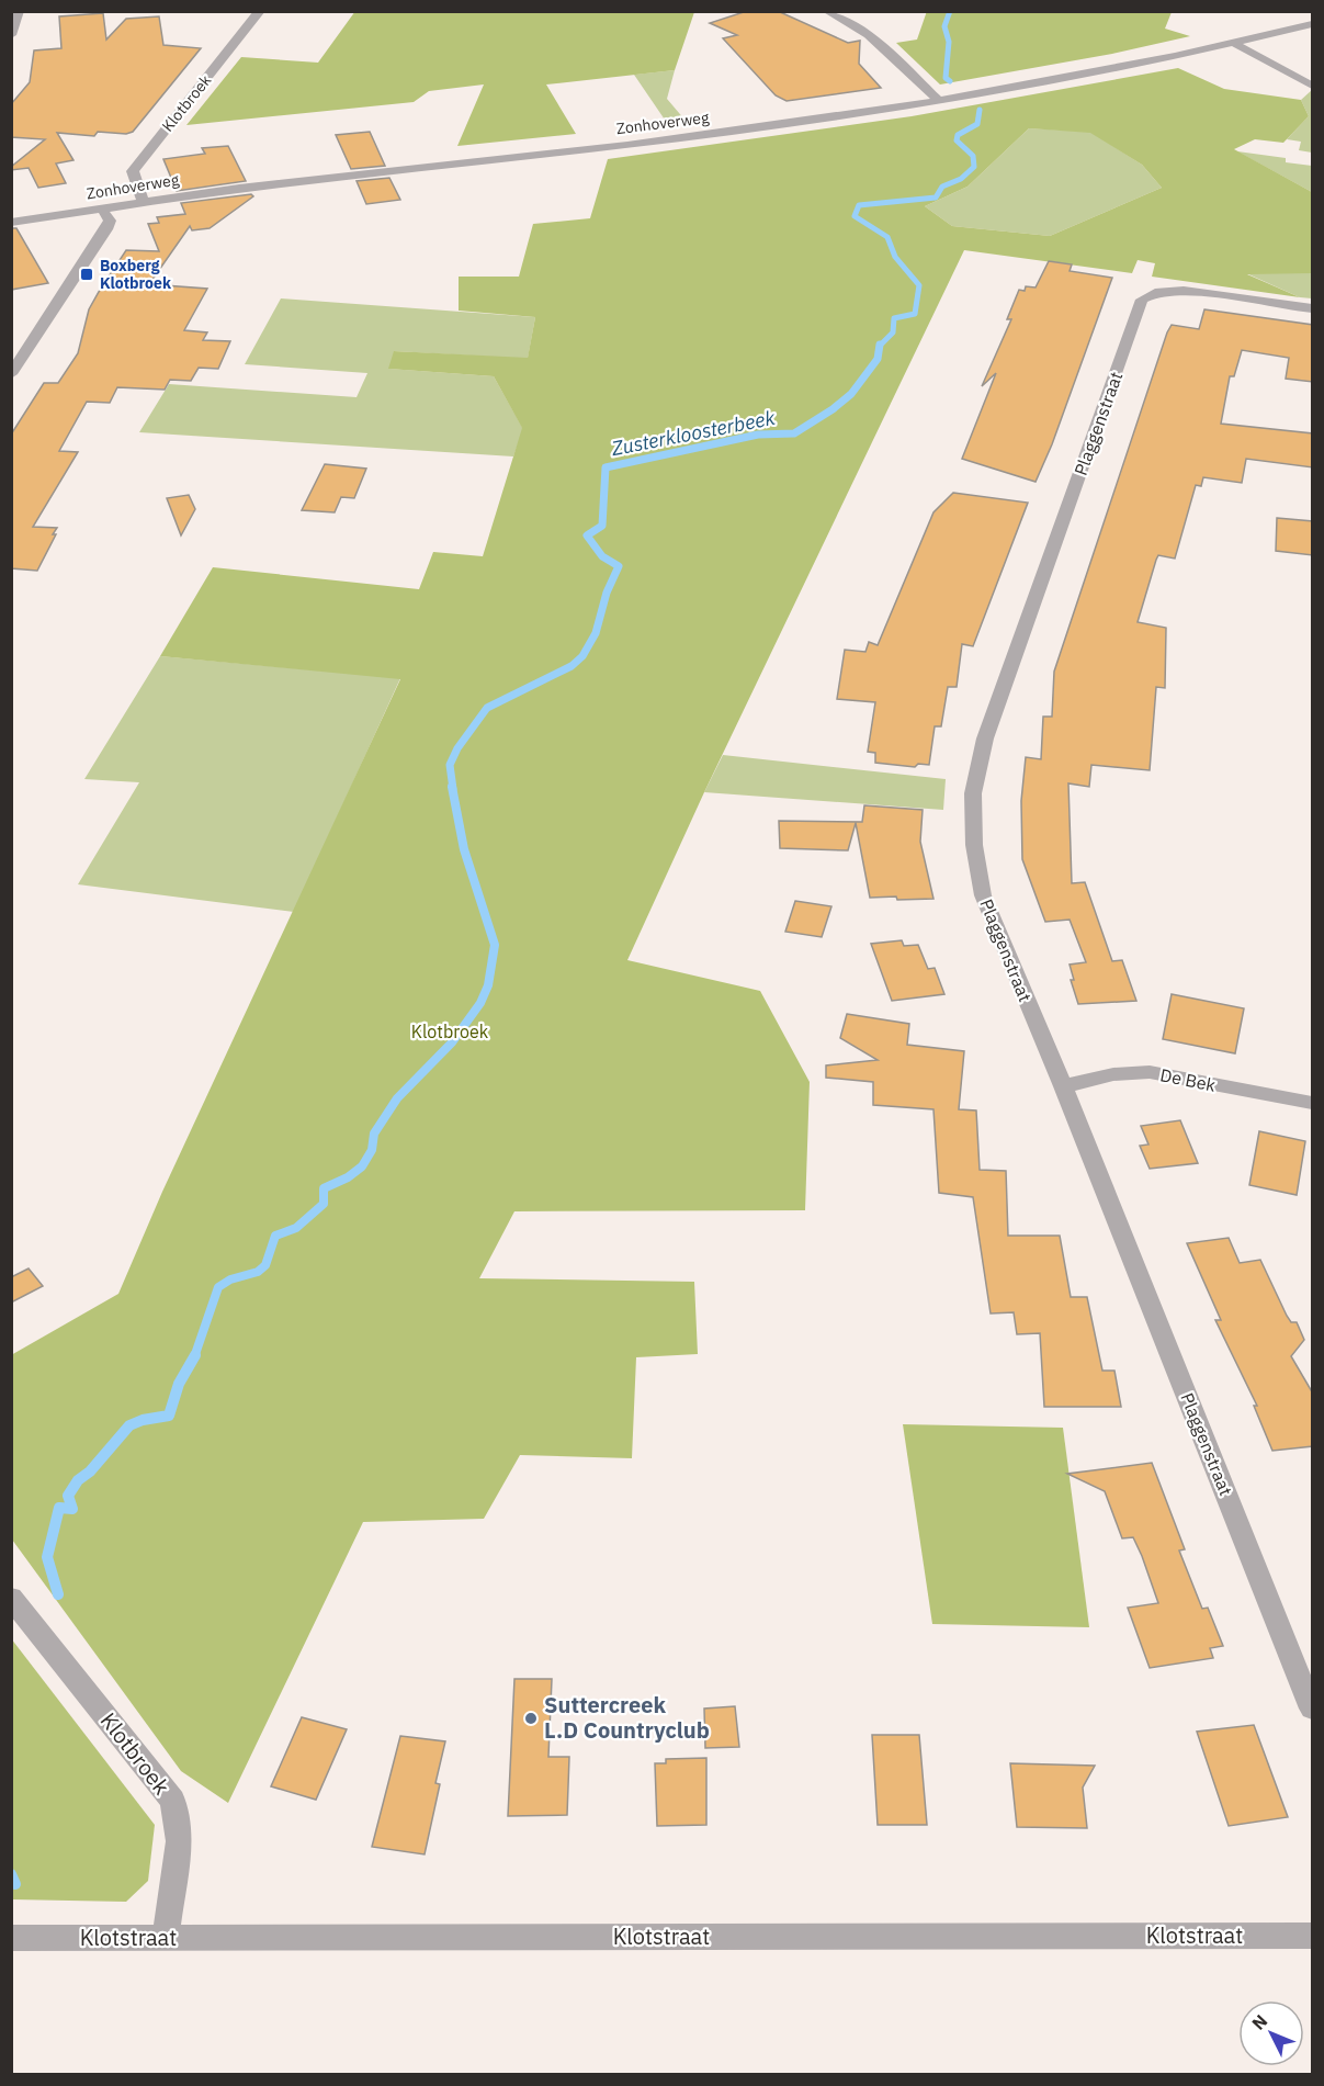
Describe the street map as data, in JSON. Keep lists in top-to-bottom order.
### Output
{
  "streets": {
    "street": [
      "Klotbroek",
      "Zonhoverweg",
      "Plaggenstraat",
      "De Bek",
      "Klotstraat"
    ]
  },
  "crossings": [
    ["Klotbroek", "Zonhoverweg"],
    ["Klotbroek", "Klotstraat"],
    ["Plaggenstraat", "De Bek"]
  ],
  "water": ["Zusterkloosterbeek"],
  "parks": ["Klotbroek"],
  "places": {
    "transit": ["Boxberg Klotbroek"],
    "other": ["Suttercreek L.D Countryclub"]
  },
  "north": "top left"
}
